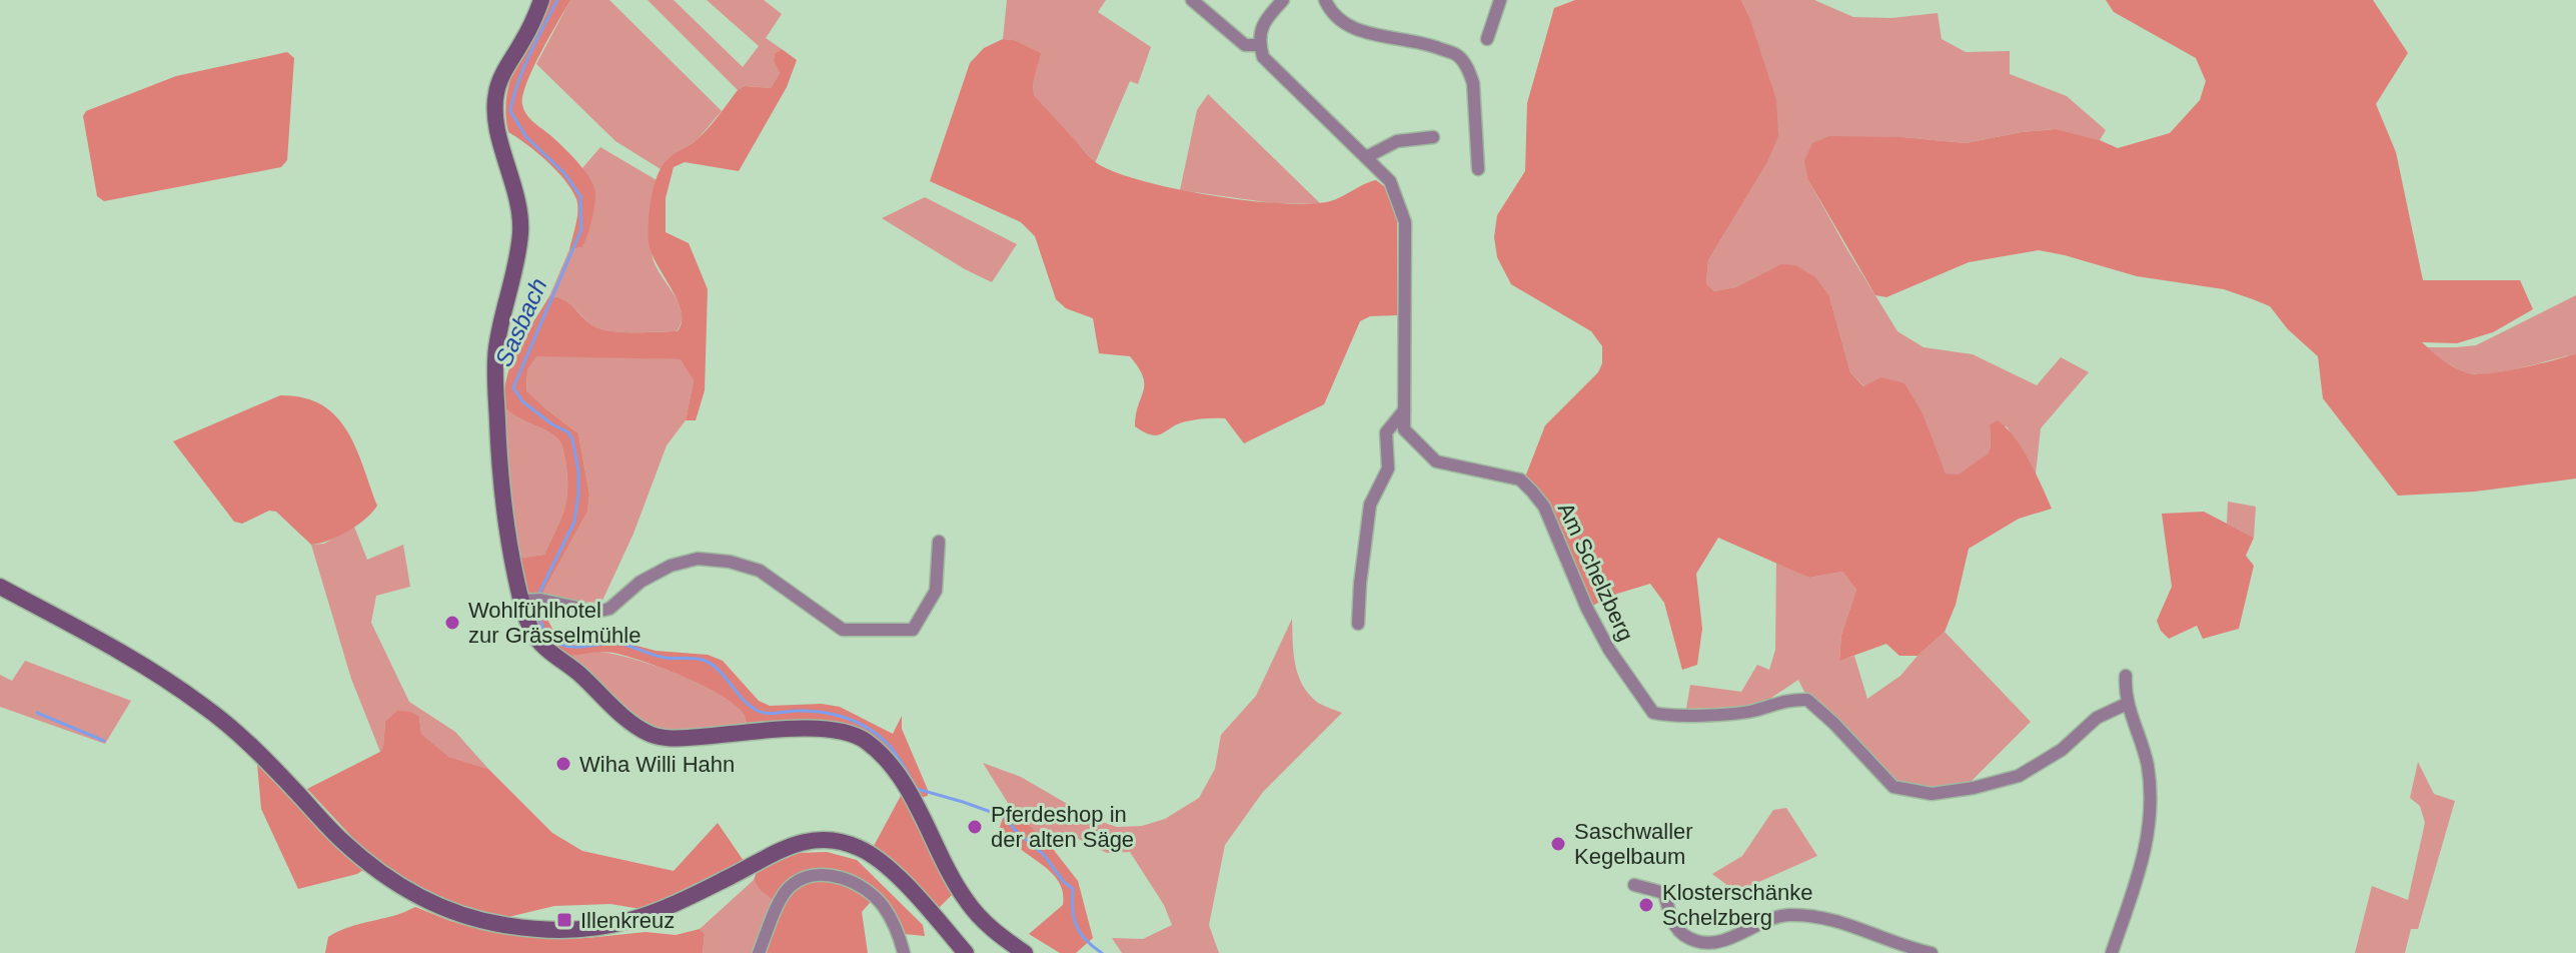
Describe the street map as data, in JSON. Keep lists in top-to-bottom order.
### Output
{
  "streets": {
    "street": ["Am Schelzberg"]
  },
  "water": ["Sasbach"],
  "places": {
    "other": [
      "Wohlfühlhotel zur Grässelmühle",
      "Wiha Willi Hahn",
      "Pferdeshop in der alten Säge",
      "Saschwaller Kegelbaum",
      "Klosterschänke Schelzberg"
    ],
    "transit": ["Illenkreuz"]
  }
}
